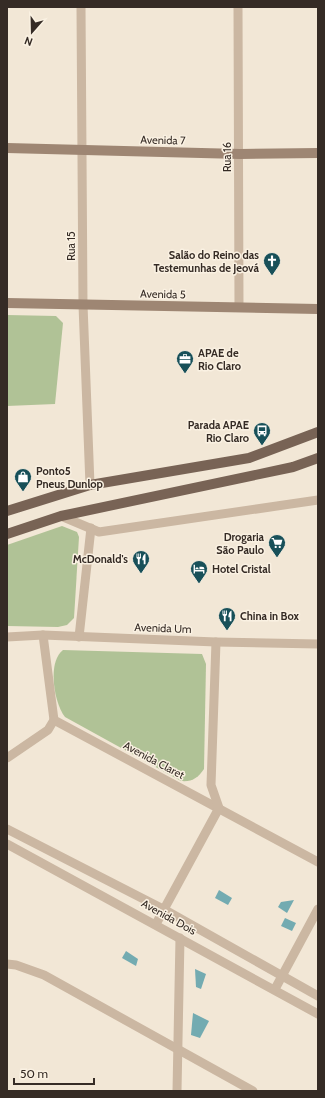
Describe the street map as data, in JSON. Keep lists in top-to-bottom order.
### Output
{
  "streets": {
    "main road": ["Avenida 7", "Avenida 5"],
    "street": [
      "Rua 16",
      "Rua 15",
      "Avenida Um",
      "Avenida Claret",
      "Avenida Dois"
    ]
  },
  "crossings": [
    ["Avenida 7", "Rua 16"],
    ["Avenida 7", "Rua 15"],
    ["Rua 16", "Avenida 5"],
    ["Rua 15", "Avenida 5"]
  ],
  "places": {
    "church": ["Salão do Reino das Testemunhas de Jeová"],
    "office": ["APAE de Rio Claro"],
    "bus stop": ["Parada APAE Rio Claro"],
    "shop": ["Ponto5 Pneus Dunlop"],
    "supermarket": ["Drogaria São Paulo"],
    "restaurant": ["McDonald's", "China in Box"],
    "hotel": ["Hotel Cristal"]
  },
  "scale_bar": "50 m",
  "north": "bottom"
}
